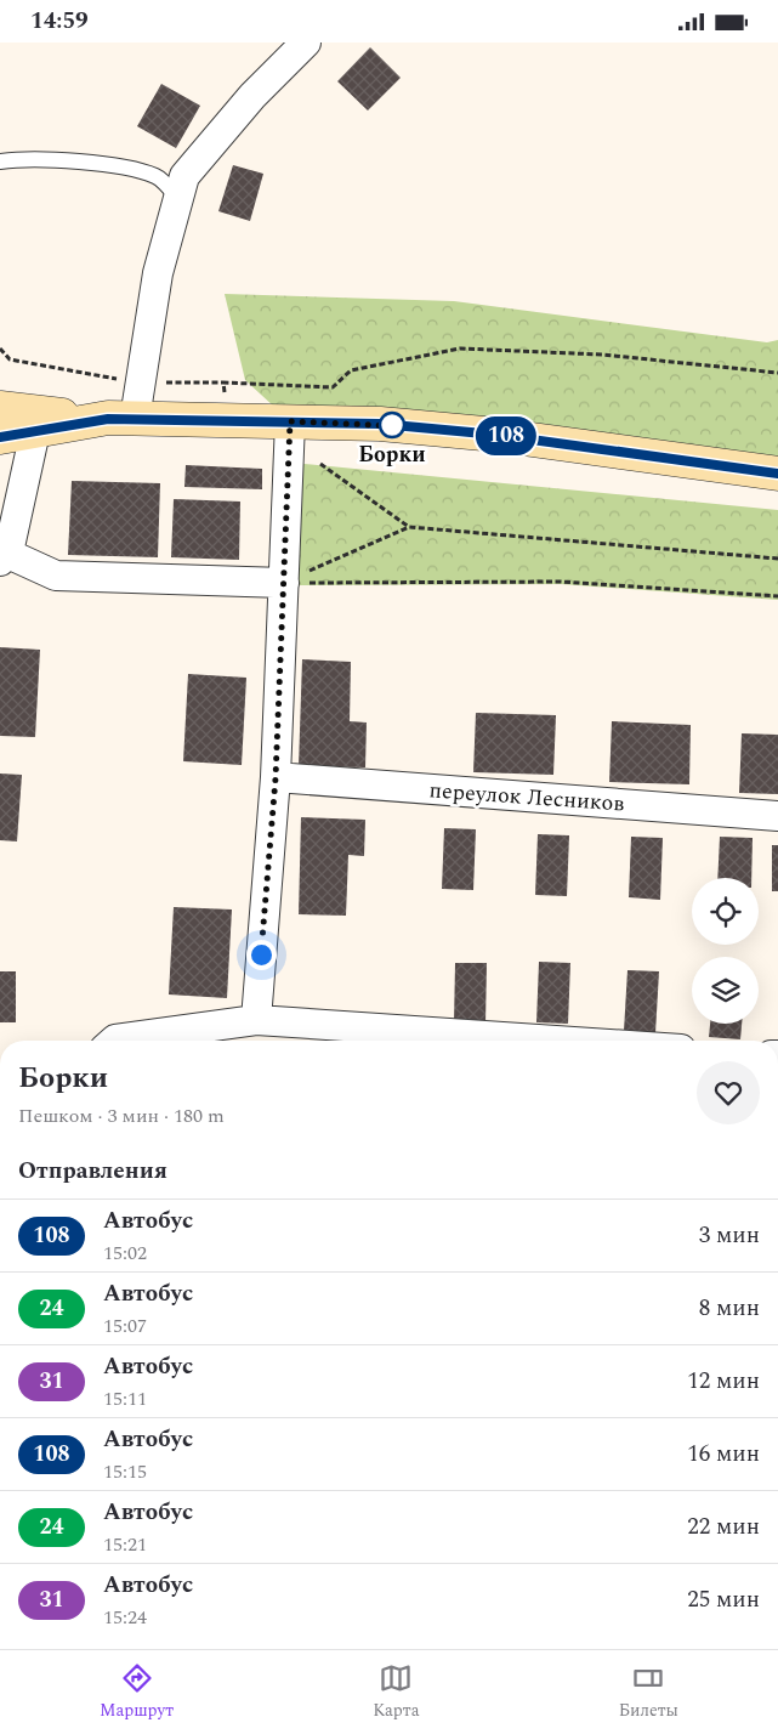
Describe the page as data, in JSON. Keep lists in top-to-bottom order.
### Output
{
  "streets": {
    "street": ["переулок Лесников"]
  },
  "places": ["Борки"],
  "lines": ["bus line 108"],
  "page": {
    "status": "14:59",
    "on_map": "108",
    "heading": [
      ["Борки", "Пешком · 3 мин · 180 m"],
      "Отправления"
    ],
    "list": [
      {
        "mark": "108",
        "name": "Автобус",
        "note": "15:02",
        "value": "3 мин"
      },
      {
        "mark": "24",
        "name": "Автобус",
        "note": "15:07",
        "value": "8 мин"
      },
      {
        "mark": "31",
        "name": "Автобус",
        "note": "15:11",
        "value": "12 мин"
      },
      {
        "mark": "108",
        "name": "Автобус",
        "note": "15:15",
        "value": "16 мин"
      },
      {
        "mark": "24",
        "name": "Автобус",
        "note": "15:21",
        "value": "22 мин"
      },
      {
        "mark": "31",
        "name": "Автобус",
        "note": "15:24",
        "value": "25 мин"
      }
    ],
    "tabs": ["Маршрут", "Карта", "Билеты"]
  }
}
